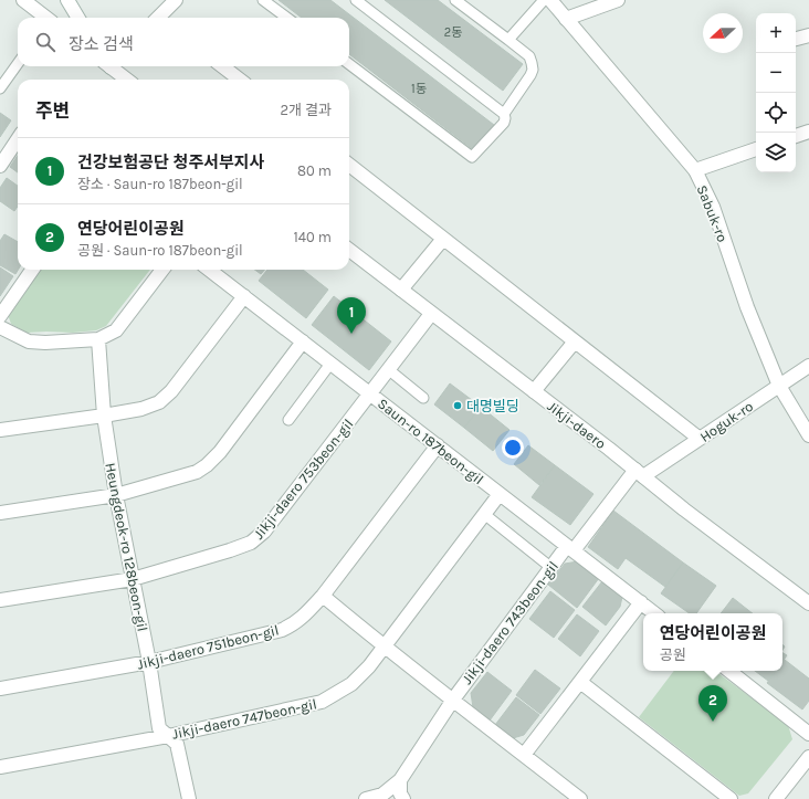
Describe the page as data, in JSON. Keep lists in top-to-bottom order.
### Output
{
  "streets": {
    "street": [
      "Sabuk-ro",
      "Hoguk-ro",
      "Jikji-daero",
      "Saun-ro 187beon-gil",
      "Jikji-daero 753beon-gil",
      "Heungdeok-ro 128beon-gil",
      "Jikji-daero 743beon-gil",
      "Jikji-daero 751beon-gil",
      "Jikji-daero 747beon-gil"
    ]
  },
  "crossings": [
    ["Sabuk-ro", "Hoguk-ro"],
    ["Hoguk-ro", "Jikji-daero"],
    ["Hoguk-ro", "Jikji-daero 743beon-gil"],
    ["Jikji-daero", "Jikji-daero 753beon-gil"],
    ["Jikji-daero", "Jikji-daero 743beon-gil"],
    ["Saun-ro 187beon-gil", "Jikji-daero 753beon-gil"],
    ["Saun-ro 187beon-gil", "Jikji-daero 743beon-gil"],
    ["Saun-ro 187beon-gil", "Jikji-daero 751beon-gil"],
    ["Saun-ro 187beon-gil", "Jikji-daero 747beon-gil"],
    ["Jikji-daero 753beon-gil", "Heungdeok-ro 128beon-gil"],
    ["Heungdeok-ro 128beon-gil", "Jikji-daero 751beon-gil"],
    ["Heungdeok-ro 128beon-gil", "Jikji-daero 747beon-gil"]
  ],
  "places": ["대명빌딩"],
  "house_numbers": ["2동", "1동"],
  "north": "left",
  "page": {
    "map_buttons": ["+", "−"],
    "search": "장소 검색",
    "heading": ["주변", "2개 결과"],
    "list": [
      {
        "mark": "1",
        "name": "건강보험공단 청주서부지사",
        "note": "장소 · Saun-ro 187beon-gil",
        "value": "80 m"
      },
      {
        "mark": "2",
        "name": "연당어린이공원",
        "note": "공원 · Saun-ro 187beon-gil",
        "value": "140 m"
      }
    ],
    "pins": ["1", "2"],
    "popup": ["연당어린이공원", "공원"]
  }
}
